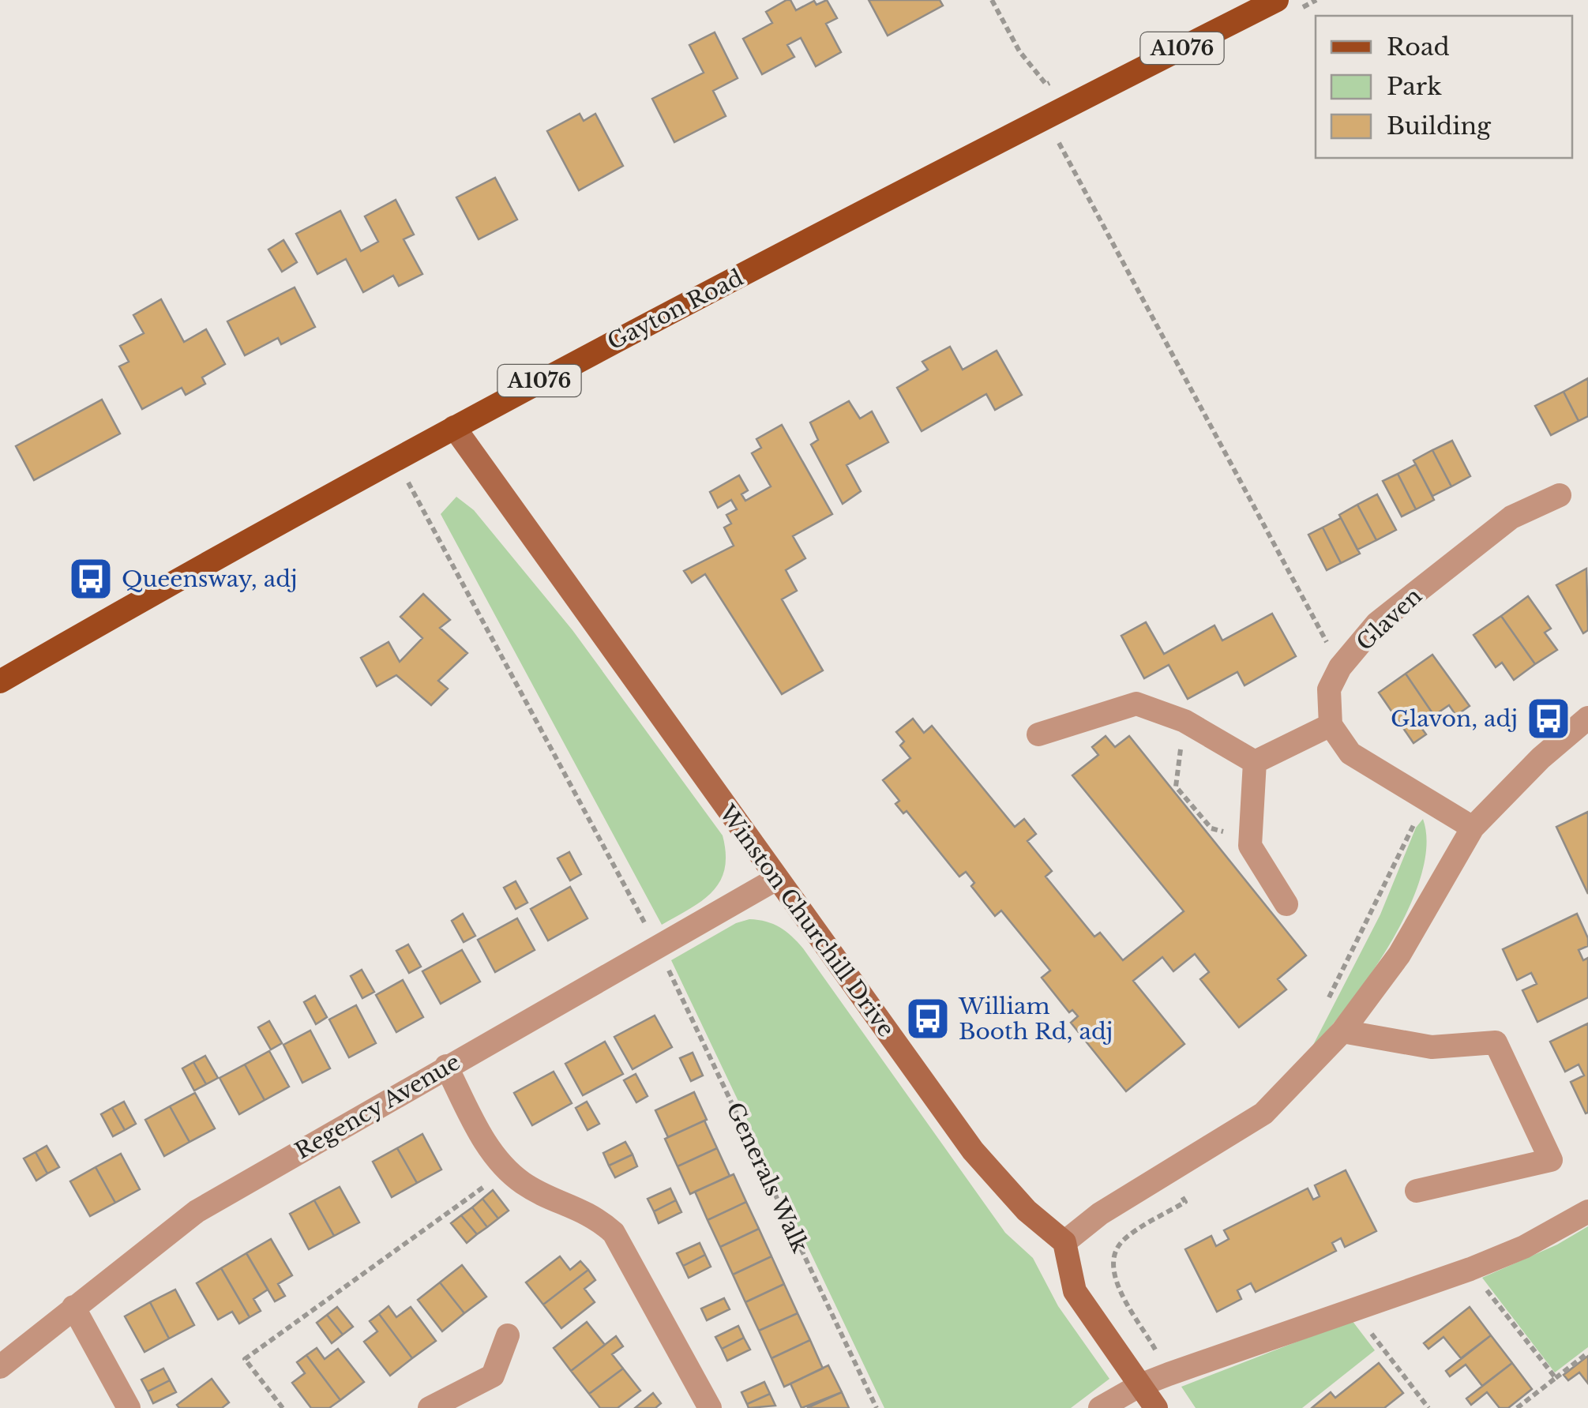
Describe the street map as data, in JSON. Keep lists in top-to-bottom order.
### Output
{
  "streets": {
    "main road": ["A1076", "Gayton Road"],
    "street": ["Glaven", "Winston Churchill Drive", "Regency Avenue"],
    "path": ["Generals Walk"]
  },
  "crossings": [
    ["Gayton Road", "Winston Churchill Drive"],
    ["Gayton Road", "Generals Walk"],
    ["Winston Churchill Drive", "Regency Avenue"],
    ["Regency Avenue", "Generals Walk"]
  ],
  "places": {
    "bus stop": ["Queensway, adj", "Glavon, adj", "William Booth Rd, adj"]
  },
  "legend": ["Road", "Park", "Building"]
}
